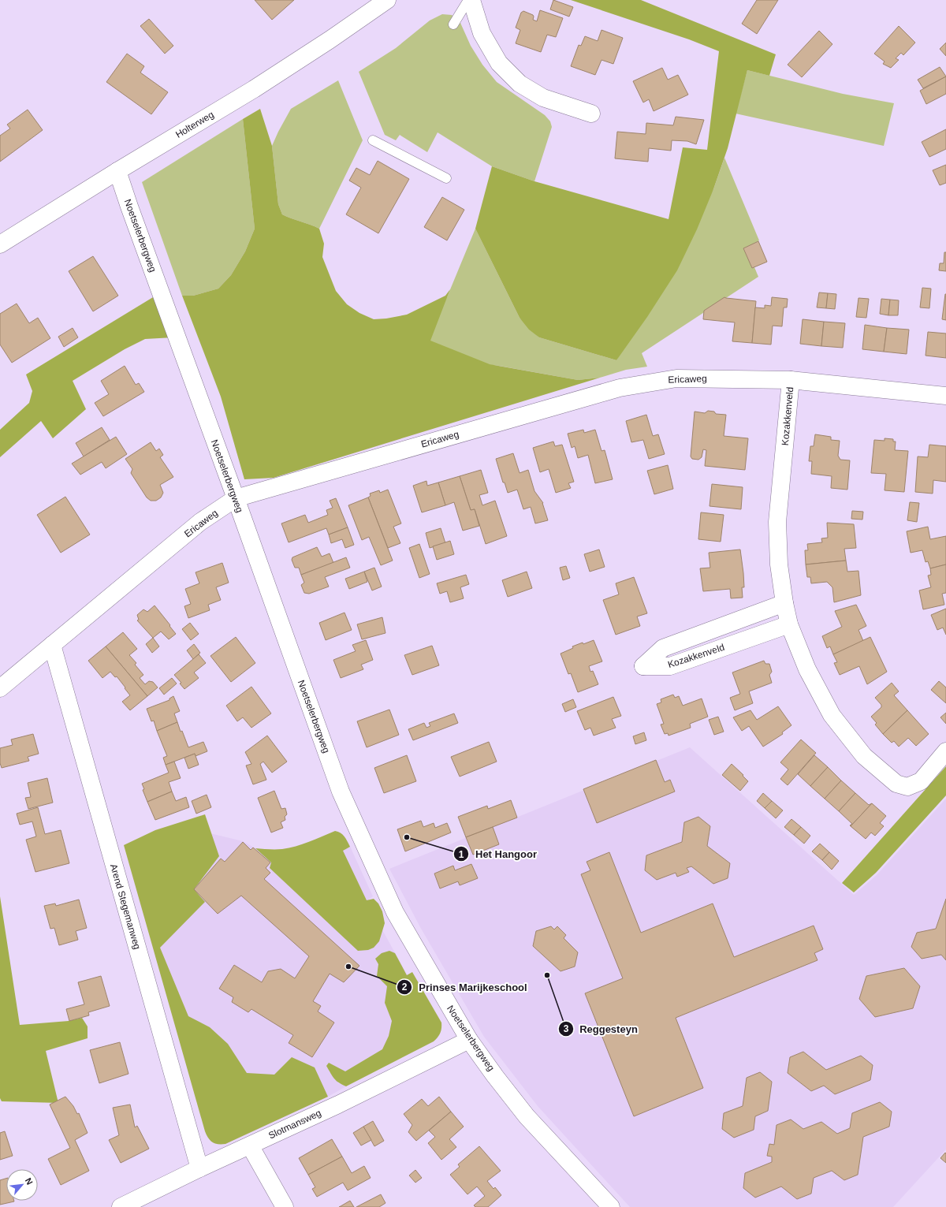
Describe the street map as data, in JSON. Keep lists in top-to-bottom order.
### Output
{
  "streets": {
    "street": [
      "Holterweg",
      "Noetselerbergweg",
      "Ericaweg",
      "Kozakkenveld",
      "Arend Stegemanweg",
      "Slotmansweg"
    ]
  },
  "crossings": [
    ["Holterweg", "Noetselerbergweg"],
    ["Noetselerbergweg", "Ericaweg"],
    ["Noetselerbergweg", "Slotmansweg"],
    ["Ericaweg", "Kozakkenveld"],
    ["Ericaweg", "Arend Stegemanweg"],
    ["Arend Stegemanweg", "Slotmansweg"]
  ],
  "places": ["Het Hangoor", "Prinses Marijkeschool", "Reggesteyn"],
  "north": "top right"
}
